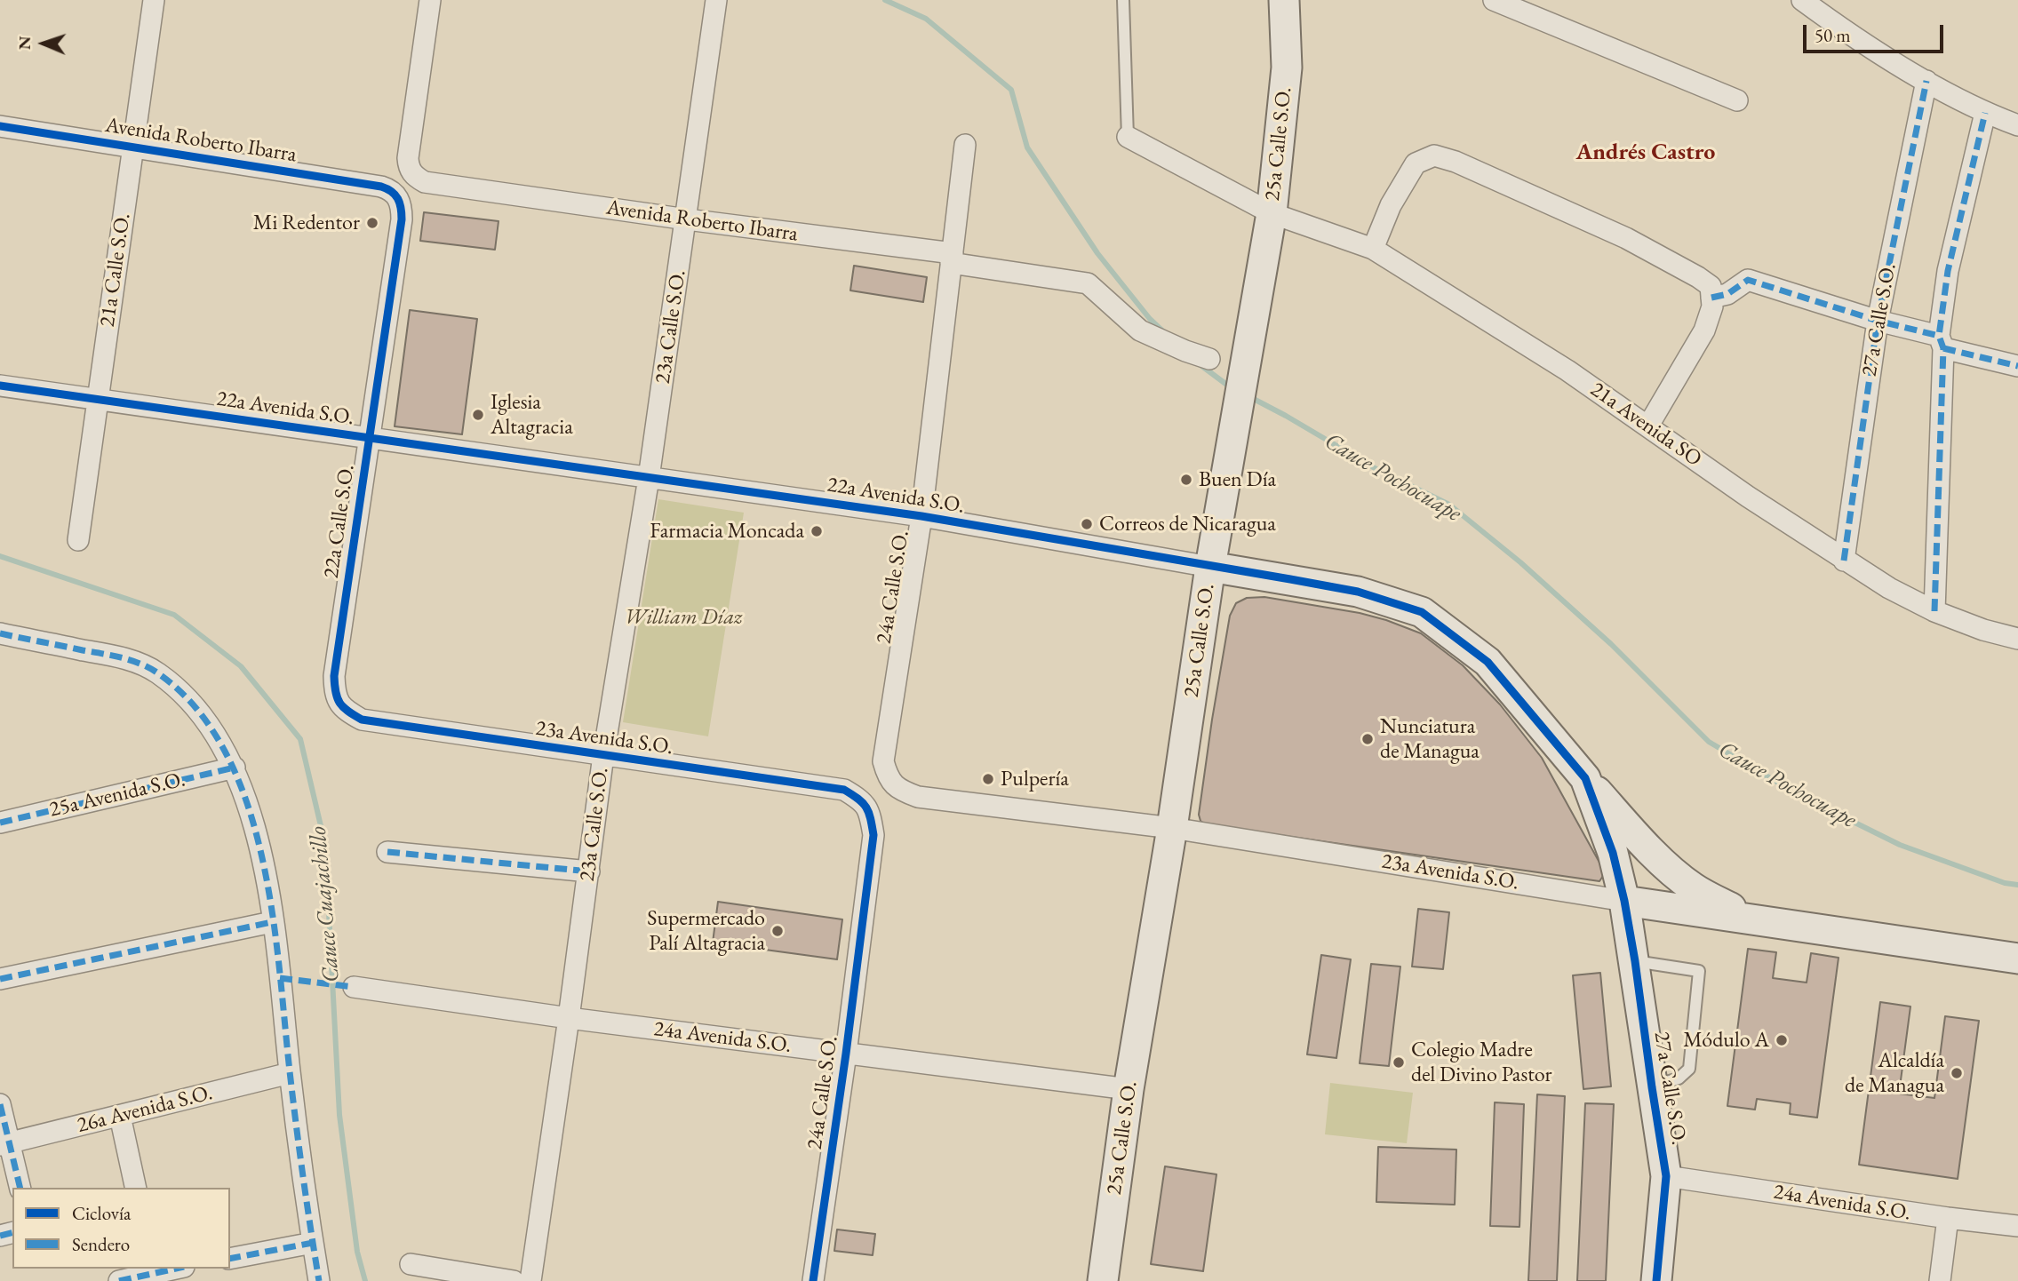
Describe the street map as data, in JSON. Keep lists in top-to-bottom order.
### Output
{
  "streets": {
    "street": [
      "Avenida Roberto Ibarra",
      "25a Calle S.O.",
      "21a Calle S.O.",
      "27a Calle S.O.",
      "23a Calle S.O.",
      "22a Avenida S.O.",
      "21a Avenida SO",
      "22a Calle S.O.",
      "24a Calle S.O.",
      "23a Avenida S.O.",
      "25a Avenida S.O.",
      "24a Avenida S.O.",
      "26a Avenida S.O."
    ]
  },
  "crossings": [
    ["Avenida Roberto Ibarra", "21a Calle S.O."],
    ["Avenida Roberto Ibarra", "23a Calle S.O."],
    ["Avenida Roberto Ibarra", "22a Calle S.O."],
    ["Avenida Roberto Ibarra", "24a Calle S.O."],
    ["25a Calle S.O.", "22a Avenida S.O."],
    ["25a Calle S.O.", "21a Avenida SO"],
    ["25a Calle S.O.", "23a Avenida S.O."],
    ["25a Calle S.O.", "24a Avenida S.O."],
    ["21a Calle S.O.", "22a Avenida S.O."],
    ["27a Calle S.O.", "22a Avenida S.O."],
    ["27a Calle S.O.", "21a Avenida SO"],
    ["27a Calle S.O.", "23a Avenida S.O."],
    ["27a Calle S.O.", "24a Avenida S.O."],
    ["23a Calle S.O.", "22a Avenida S.O."],
    ["23a Calle S.O.", "23a Avenida S.O."],
    ["23a Calle S.O.", "24a Avenida S.O."],
    ["22a Avenida S.O.", "22a Calle S.O."],
    ["22a Avenida S.O.", "24a Calle S.O."],
    ["22a Avenida S.O.", "23a Avenida S.O."],
    ["22a Calle S.O.", "23a Avenida S.O."],
    ["24a Calle S.O.", "23a Avenida S.O."],
    ["24a Calle S.O.", "24a Avenida S.O."]
  ],
  "districts": ["Andrés Castro"],
  "water": ["Cauce Pochocuape", "Cauce Cuajachillo"],
  "parks": ["William Díaz"],
  "places": [
    "Mi Redentor",
    "Iglesia Altagracia",
    "Buen Día",
    "Correos de Nicaragua",
    "Farmacia Moncada",
    "Nunciatura de Managua",
    "Pulpería",
    "Supermercado Palí Altagracia",
    "Módulo A",
    "Colegio Madre del Divino Pastor",
    "Alcaldía de Managua"
  ],
  "legend": ["Ciclovía", "Sendero"],
  "scale_bar": "50 m",
  "north": "left"
}
